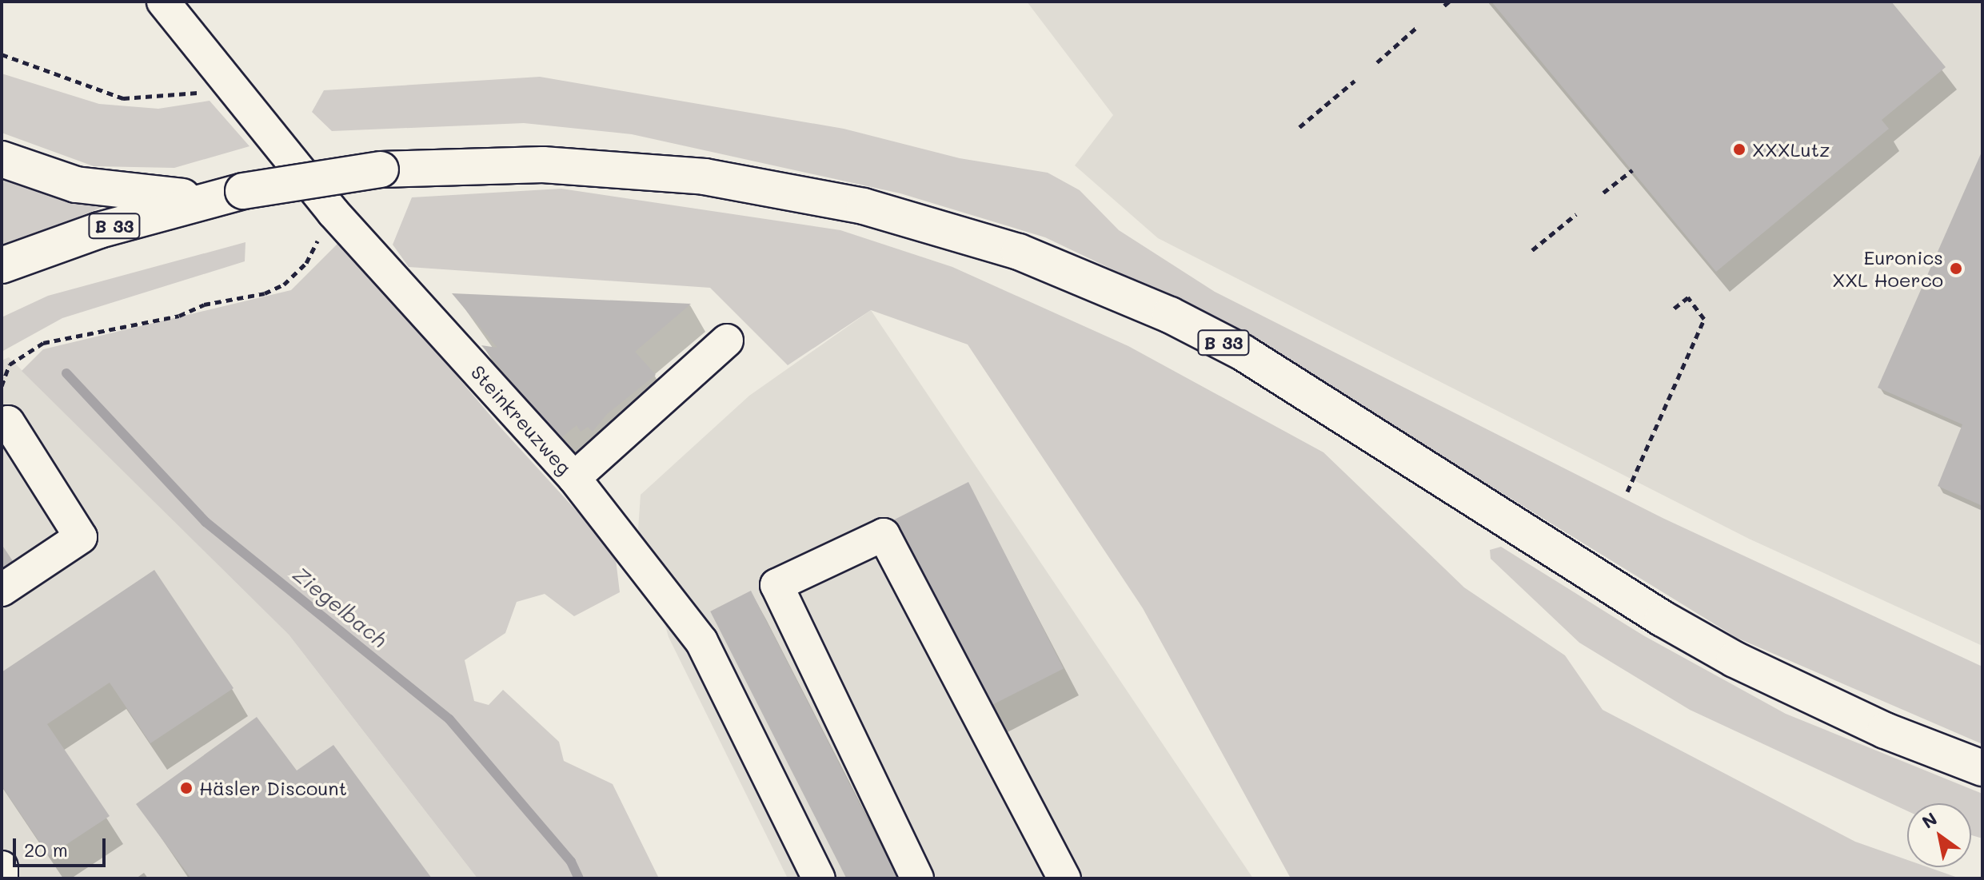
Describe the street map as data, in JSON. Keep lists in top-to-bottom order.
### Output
{
  "streets": {
    "main road": ["B 33"],
    "street": ["Steinkreuzweg"]
  },
  "water": ["Ziegelbach"],
  "places": ["XXXLutz", "Euronics XXL Hoerco", "Häsler Discount"],
  "scale_bar": "20 m",
  "north": "top left"
}
